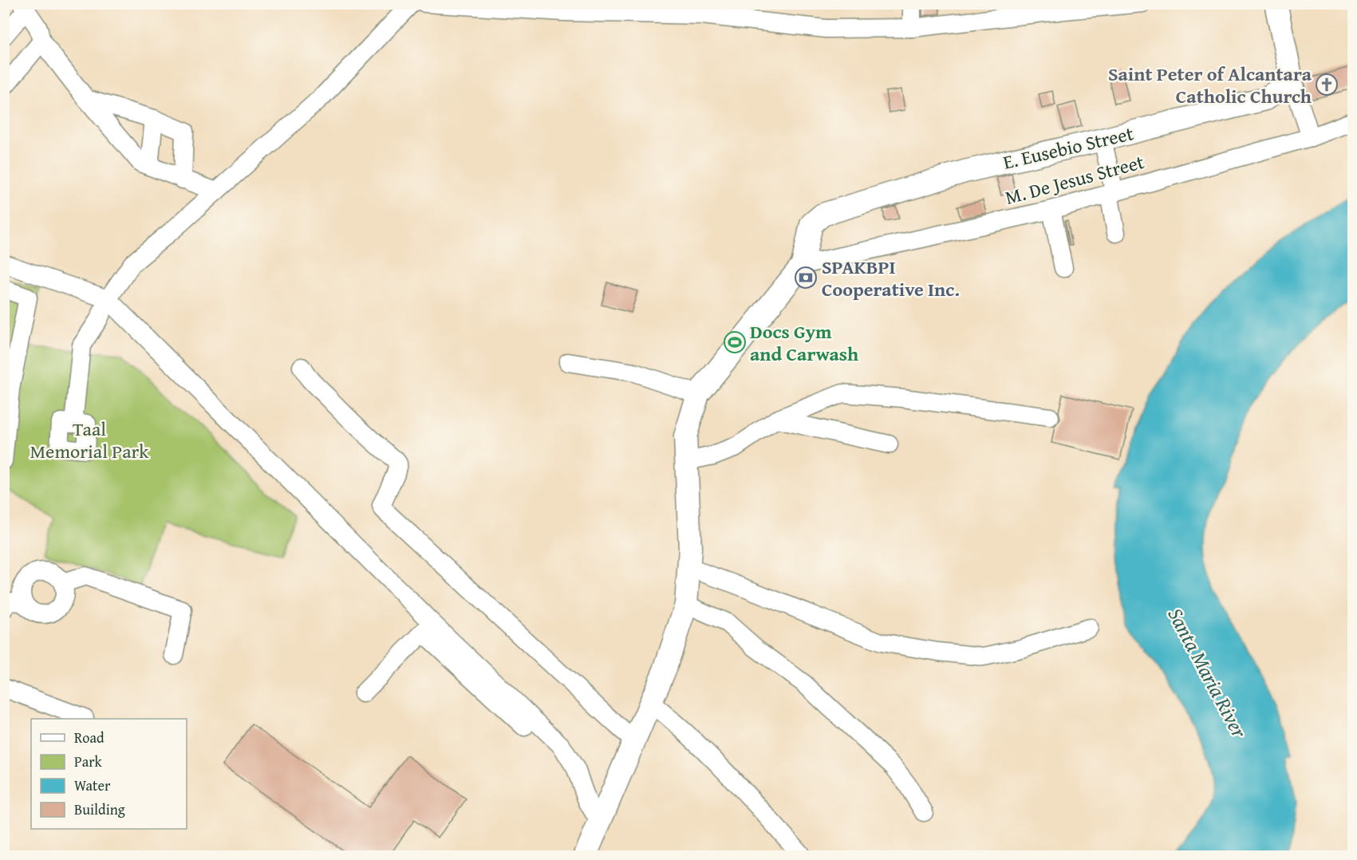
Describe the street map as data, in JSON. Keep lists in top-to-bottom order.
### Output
{
  "streets": {
    "main road": ["E. Eusebio Street"],
    "street": ["M. De Jesus Street"]
  },
  "crossings": [
    ["E. Eusebio Street", "M. De Jesus Street"]
  ],
  "water": ["Santa Maria River"],
  "parks": ["Taal Memorial Park"],
  "places": {
    "church": ["Saint Peter of Alcantara Catholic Church"],
    "bank": ["SPAKBPI Cooperative Inc."],
    "sports": ["Docs Gym and Carwash"]
  },
  "legend": [
    "Road",
    "Park",
    "Water",
    "Building"
  ]
}
